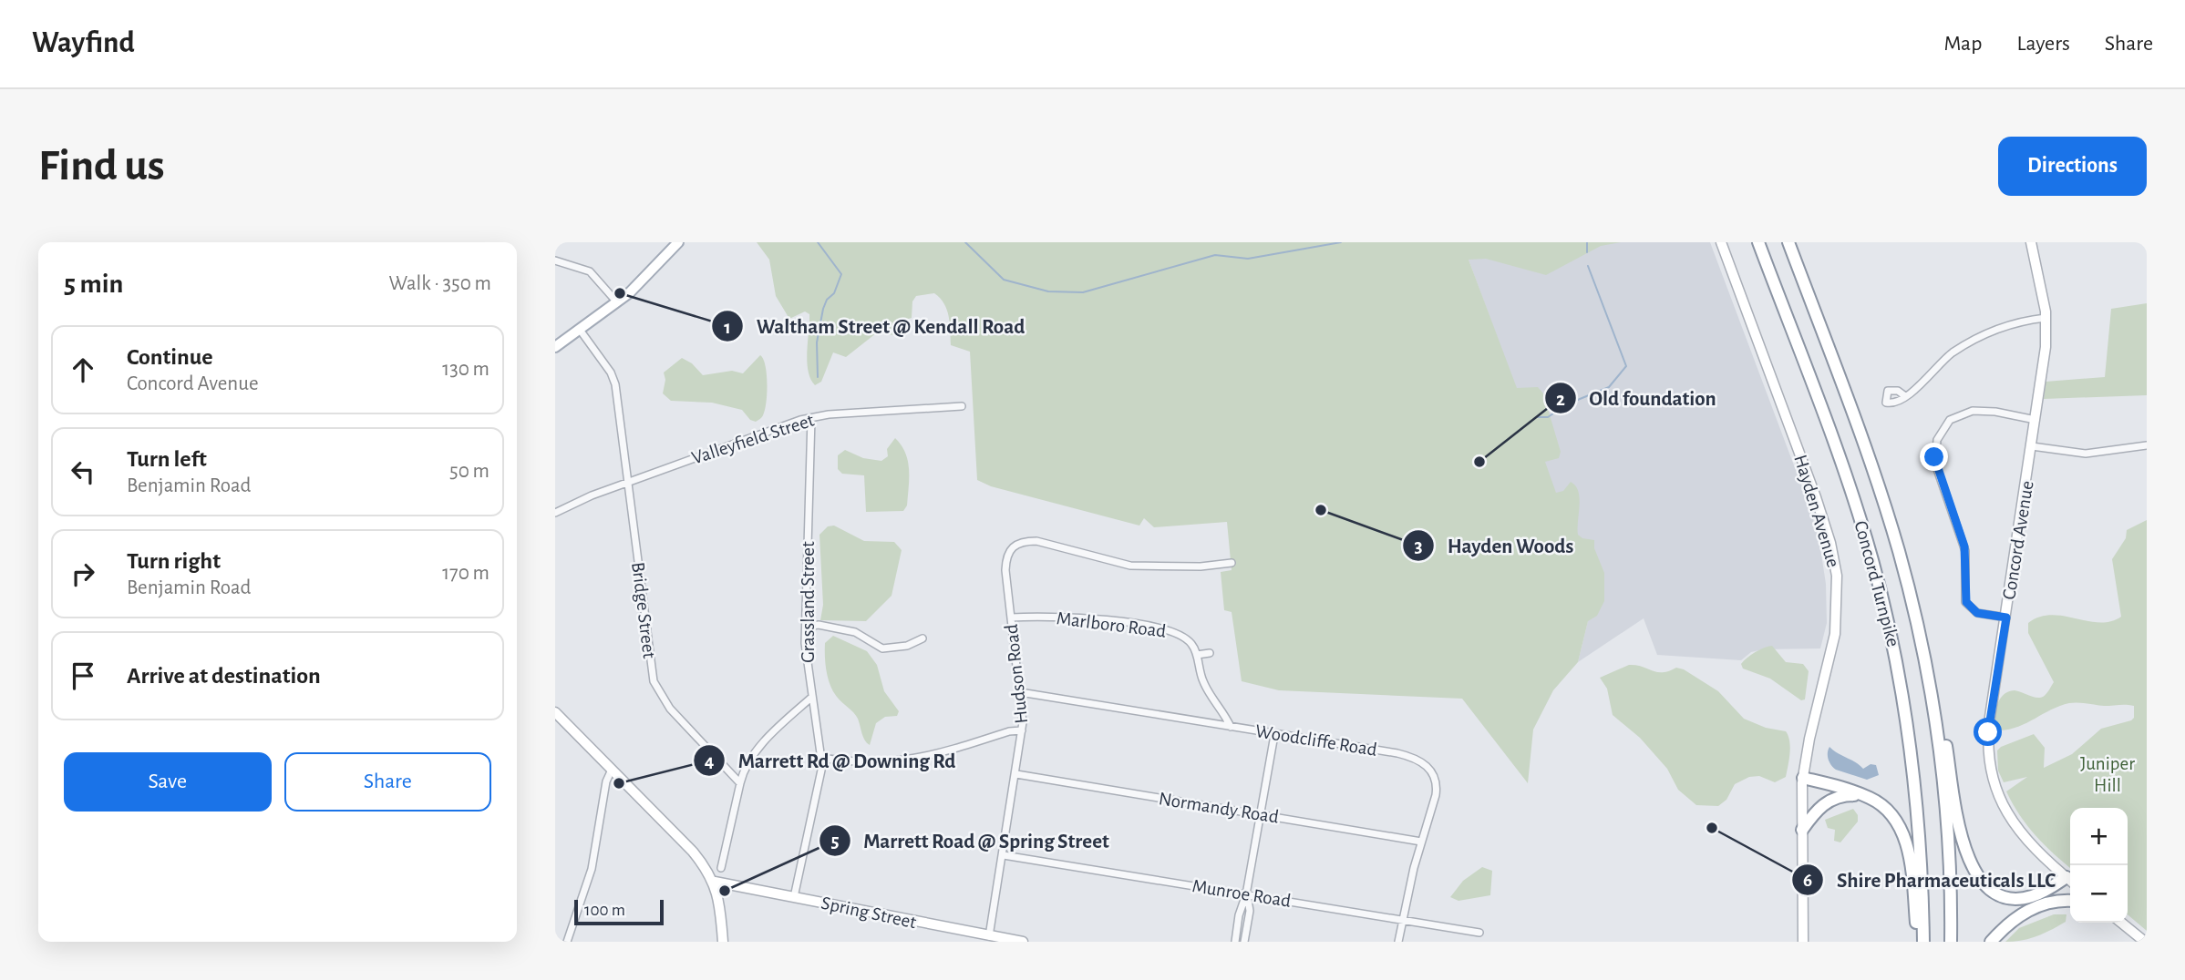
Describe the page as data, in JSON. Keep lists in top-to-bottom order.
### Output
{
  "streets": {
    "highway": ["Concord Turnpike"],
    "main road": ["Hayden Avenue", "Concord Avenue", "Spring Street"],
    "street": [
      "Valleyfield Street",
      "Grassland Street",
      "Bridge Street",
      "Marlboro Road",
      "Hudson Road",
      "Woodcliffe Road",
      "Normandy Road",
      "Munroe Road"
    ]
  },
  "crossings": [
    ["Valleyfield Street", "Grassland Street"],
    ["Valleyfield Street", "Bridge Street"],
    ["Grassland Street", "Spring Street"],
    ["Marlboro Road", "Hudson Road"],
    ["Marlboro Road", "Woodcliffe Road"],
    ["Hudson Road", "Woodcliffe Road"],
    ["Hudson Road", "Normandy Road"],
    ["Hudson Road", "Munroe Road"],
    ["Hudson Road", "Spring Street"],
    ["Woodcliffe Road", "Normandy Road"],
    ["Woodcliffe Road", "Munroe Road"]
  ],
  "parks": ["Juniper Hill"],
  "places": [
    "Waltham Street @ Kendall Road",
    "Old foundation",
    "Hayden Woods",
    "Marrett Rd @ Downing Rd",
    "Shire Pharmaceuticals LLC",
    "Marrett Road @ Spring Street"
  ],
  "scale_bar": "100 m",
  "page": {
    "header": "Wayfind",
    "nav": ["Map", "Layers", "Share"],
    "buttons": [
      "Directions",
      ["Save", "Share"]
    ],
    "title": "Find us",
    "heading": ["5 min", "Walk · 350 m"],
    "list": [
      ["Continue", "Concord Avenue", "130 m"],
      ["Turn left", "Benjamin Road", "50 m"],
      ["Turn right", "Benjamin Road", "170 m"],
      "Arrive at destination"
    ],
    "map_buttons": ["+", "−"],
    "scale": "100 m"
  }
}
